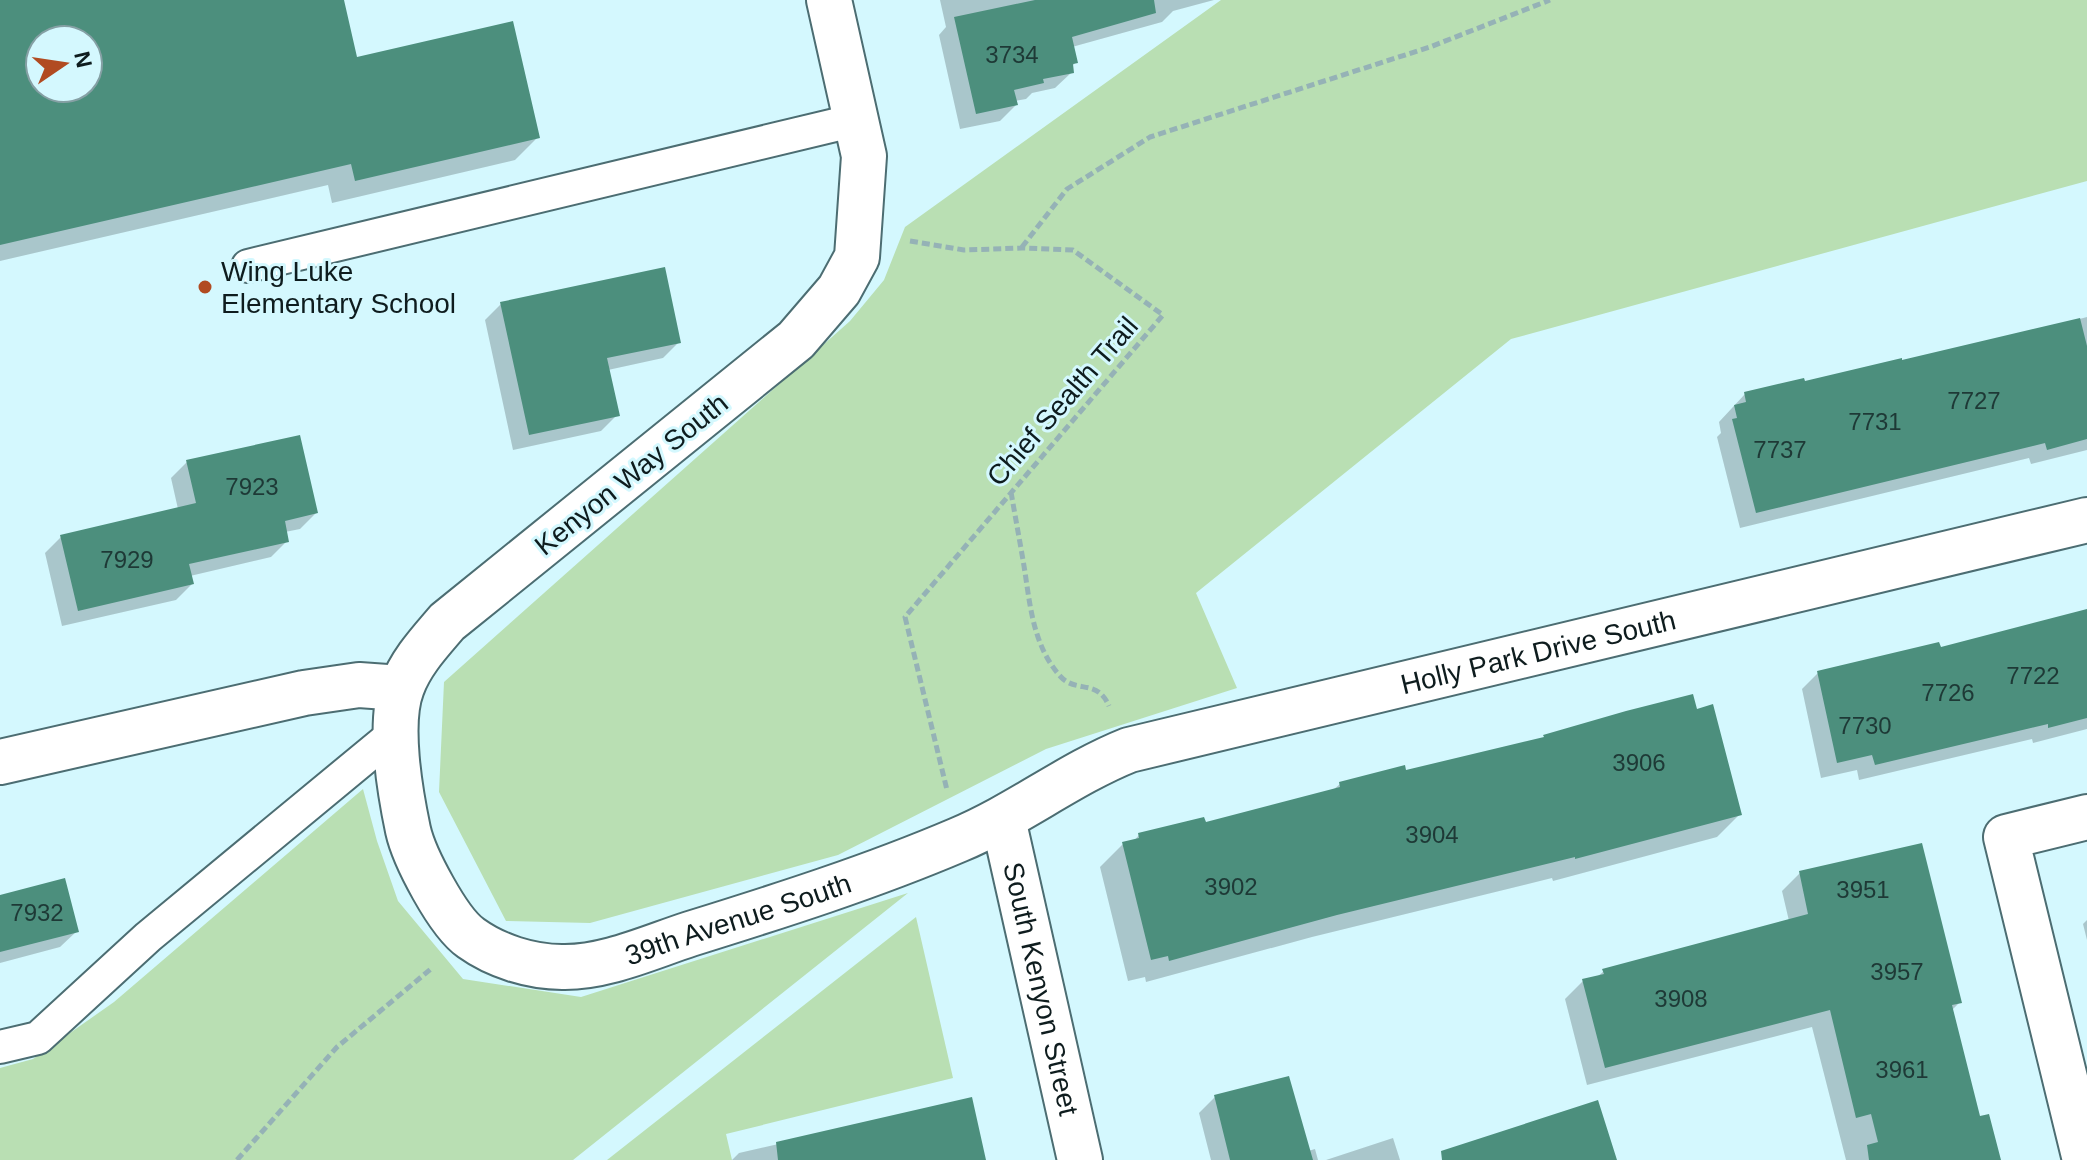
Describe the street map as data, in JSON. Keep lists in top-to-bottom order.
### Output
{
  "streets": {
    "street": [
      "Kenyon Way South",
      "Holly Park Drive South",
      "39th Avenue South",
      "South Kenyon Street"
    ],
    "path": ["Chief Sealth Trail"]
  },
  "crossings": [
    ["Holly Park Drive South", "39th Avenue South"],
    ["Holly Park Drive South", "South Kenyon Street"],
    ["39th Avenue South", "South Kenyon Street"]
  ],
  "places": ["Wing Luke Elementary School"],
  "house_numbers": [
    "3734",
    "7727",
    "7731",
    "7737",
    "7923",
    "7929",
    "7722",
    "7726",
    "7730",
    "3906",
    "3904",
    "3902",
    "3951",
    "7932",
    "3957",
    "3908",
    "3961"
  ],
  "north": "right"
}
